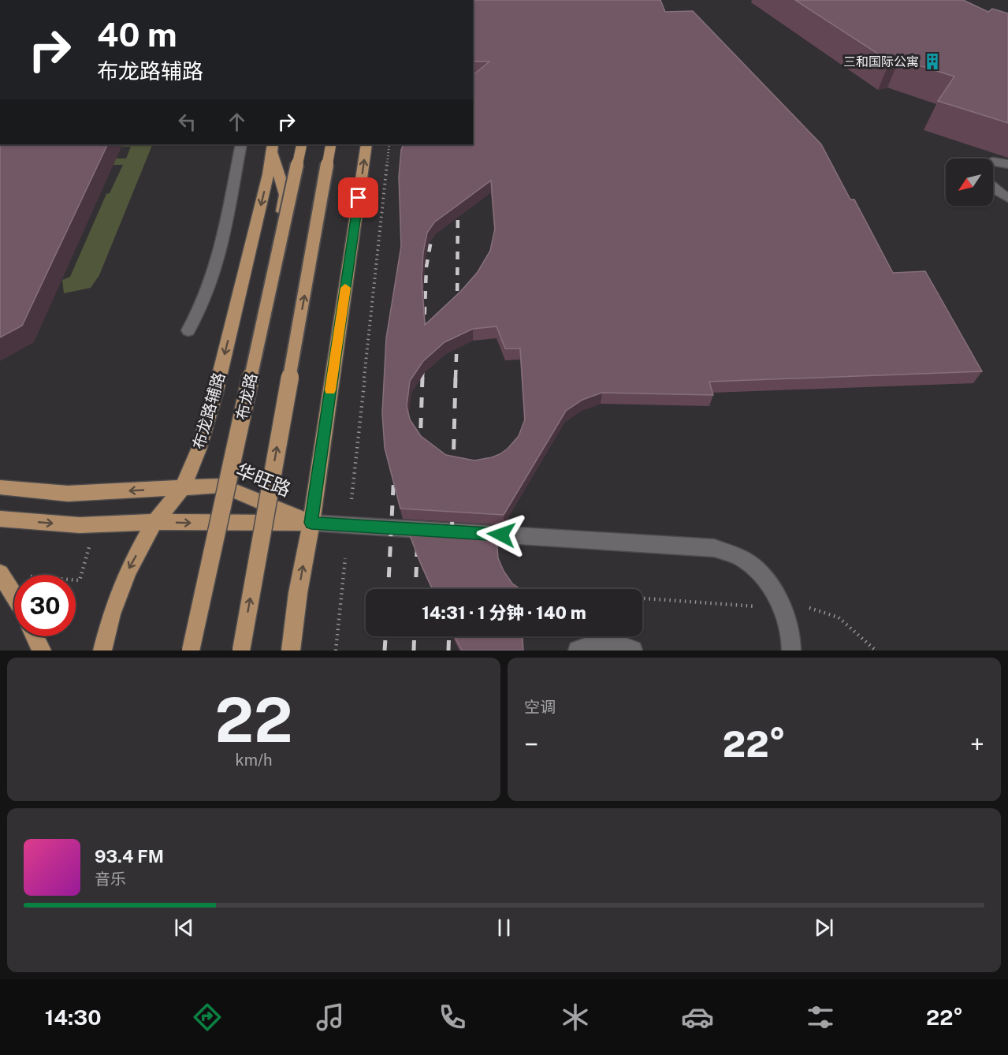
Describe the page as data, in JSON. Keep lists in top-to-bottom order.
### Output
{
  "streets": {
    "main road": ["布龙路", "布龙路辅路", "华旺路"]
  },
  "crossings": [
    ["布龙路辅路", "华旺路"]
  ],
  "places": {
    "building": ["三和国际公寓"]
  },
  "north": "bottom left",
  "page": {
    "turn": ["40 m", "布龙路辅路"],
    "limit": "30",
    "trip": "14:31 · 1 分钟 · 140 m",
    "tile": [
      ["22", "km/h"],
      "空调"
    ],
    "heat": ["−", "22°", "+"],
    "song": ["93.4 FM", "音乐"],
    "tabs": ["14:30", "22°"]
  }
}
